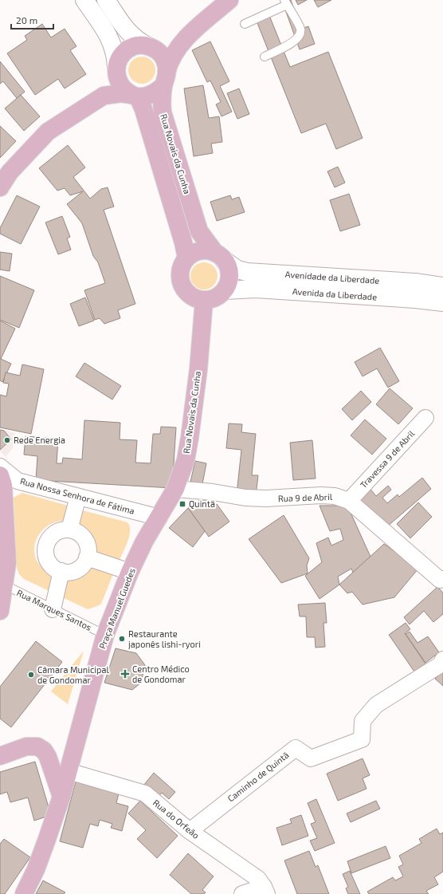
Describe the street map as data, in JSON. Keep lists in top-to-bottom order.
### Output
{
  "streets": {
    "main road": [
      "Rua Novais da Cunha",
      "Avenidade da Liberdade",
      "Avenida da Liberdade",
      "Praça Manuel Guedes"
    ],
    "street": [
      "Travessa 9 de Abril",
      "Rua Nossa Senhora de Fátima",
      "Rua 9 de Abril",
      "Caminho de Quintã",
      "Rua do Orfeão"
    ],
    "lane": ["Rua Marques Santos"]
  },
  "crossings": [
    ["Rua Novais da Cunha", "Avenidade da Liberdade"],
    ["Rua Novais da Cunha", "Avenida da Liberdade"],
    ["Rua Novais da Cunha", "Rua Nossa Senhora de Fátima"],
    ["Rua Novais da Cunha", "Rua 9 de Abril"],
    ["Rua Novais da Cunha", "Praça Manuel Guedes"],
    ["Avenidade da Liberdade", "Avenida da Liberdade"],
    ["Travessa 9 de Abril", "Rua 9 de Abril"],
    ["Rua Nossa Senhora de Fátima", "Praça Manuel Guedes"],
    ["Praça Manuel Guedes", "Rua Marques Santos"],
    ["Praça Manuel Guedes", "Rua do Orfeão"],
    ["Caminho de Quintã", "Rua do Orfeão"]
  ],
  "places": {
    "other": ["Rede Energia", "Restaurante japonês lishi-ryori", "Câmara Municipal de Gondomar"],
    "transit": ["Quintã"],
    "health": ["Centro Médico de Gondomar"]
  },
  "scale_bar": "20 m"
}
